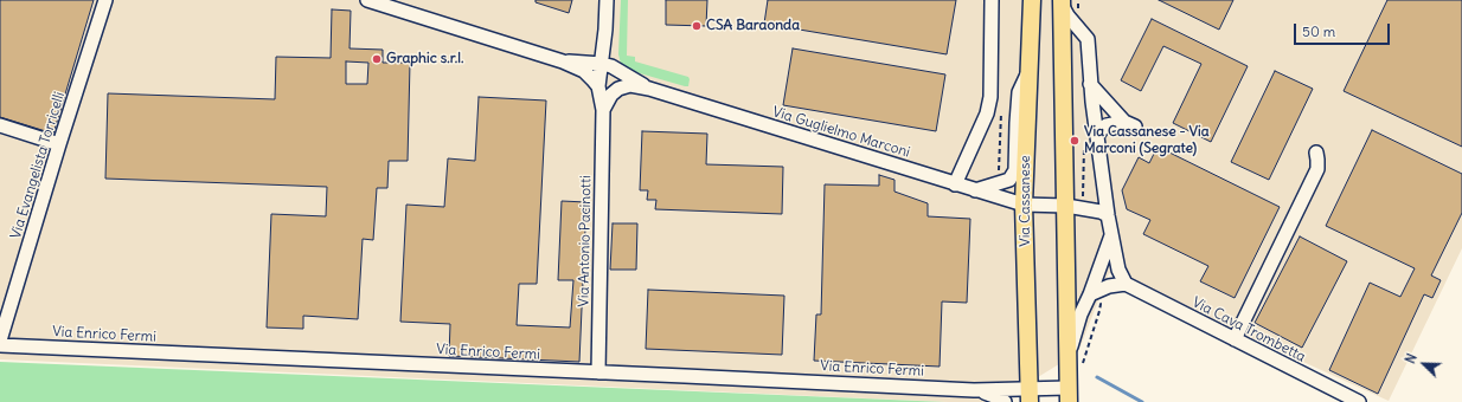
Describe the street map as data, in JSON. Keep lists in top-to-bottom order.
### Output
{
  "streets": {
    "main road": ["Via Cassanese"],
    "street": [
      "Via Guglielmo Marconi",
      "Via Evangelista Torricelli",
      "Via Antonio Pacinotti",
      "Via Cava Trombetta",
      "Via Enrico Fermi"
    ]
  },
  "crossings": [
    ["Via Guglielmo Marconi", "Via Cassanese"],
    ["Via Guglielmo Marconi", "Via Antonio Pacinotti"],
    ["Via Cassanese", "Via Enrico Fermi"],
    ["Via Antonio Pacinotti", "Via Enrico Fermi"]
  ],
  "places": ["CSA Baraonda", "Graphic s.r.l.", "Via Cassanese - Via Marconi (Segrate)"],
  "scale_bar": "50 m",
  "north": "top left"
}
